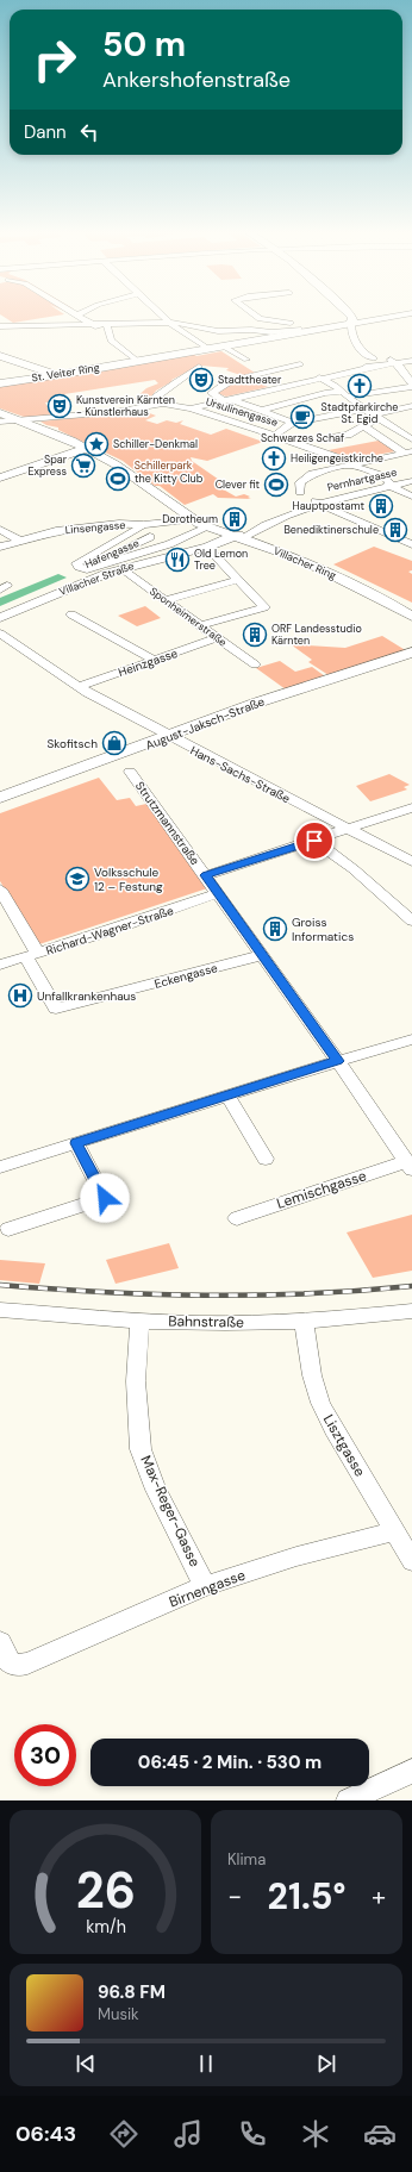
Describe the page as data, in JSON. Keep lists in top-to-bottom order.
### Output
{
  "streets": {
    "main road": [
      "St. Veiter Ring",
      "Villacher Ring",
      "Villacher Straße",
      "August-Jaksch-Straße"
    ],
    "street": [
      "Ursulinengasse",
      "Pernhartgasse",
      "Linsengasse",
      "Hafengasse",
      "Sponheimerstraße",
      "Heinzgasse",
      "Hans-Sachs-Straße",
      "Strutzmannstraße",
      "Richard-Wagner-Straße",
      "Eckengasse",
      "Lemischgasse",
      "Bahnstraße",
      "Lisztgasse",
      "Max-Reger-Gasse",
      "Birnengasse"
    ]
  },
  "crossings": [
    ["Ursulinengasse", "Pernhartgasse"],
    ["Pernhartgasse", "Villacher Straße"],
    ["Linsengasse", "Villacher Ring"],
    ["Villacher Ring", "Villacher Straße"],
    ["Villacher Straße", "Sponheimerstraße"],
    ["Sponheimerstraße", "Heinzgasse"],
    ["Heinzgasse", "Hans-Sachs-Straße"],
    ["August-Jaksch-Straße", "Hans-Sachs-Straße"],
    ["Strutzmannstraße", "Richard-Wagner-Straße"],
    ["Strutzmannstraße", "Eckengasse"],
    ["Strutzmannstraße", "Lemischgasse"],
    ["Richard-Wagner-Straße", "Eckengasse"],
    ["Bahnstraße", "Lisztgasse"],
    ["Bahnstraße", "Max-Reger-Gasse"],
    ["Lisztgasse", "Birnengasse"],
    ["Max-Reger-Gasse", "Birnengasse"]
  ],
  "parks": ["Schillerpark"],
  "places": {
    "theatre": ["Stadttheater", "Kunstverein Kärnten - Künstlerhaus"],
    "church": ["Stadtpfarkirche St. Egid", "Heiligengeistkirche"],
    "cafe": ["Schwarzes Schaf"],
    "place": ["Schiller-Denkmal"],
    "supermarket": ["Spar Express"],
    "sports": ["the Kitty Club", "Clever fit"],
    "building": [
      "Hauptpostamt",
      "Dorotheum",
      "Benediktinerschule",
      "ORF Landesstudio Kärnten",
      "Groiss Informatics"
    ],
    "restaurant": ["Old Lemon Tree"],
    "shop": ["Skofitsch"],
    "school or university": ["Volksschule 12 – Festung"],
    "hospital": ["Unfallkrankenhaus"]
  },
  "page": {
    "turn": ["50 m", "Ankershofenstraße"],
    "then": "Dann",
    "limit": "30",
    "trip": "06:45 · 2 Min. · 530 m",
    "tile": "Klima",
    "heat": ["−", "21.5°", "+"],
    "song": ["96.8 FM", "Musik"],
    "tabs": "06:43",
    "gauge": ["26", "km/h"]
  }
}
